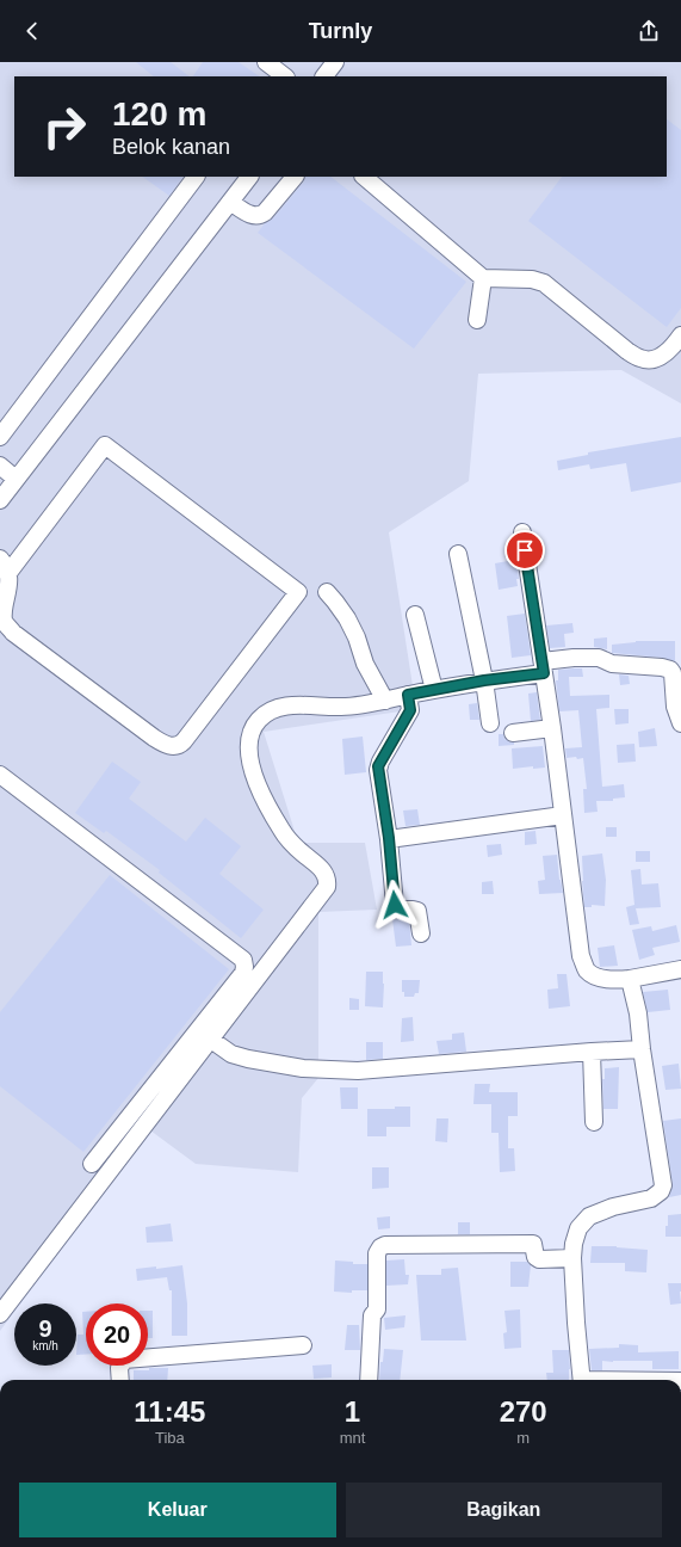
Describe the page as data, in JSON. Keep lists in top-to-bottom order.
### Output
{
  "page": {
    "header": "Turnly",
    "turn": ["120 m", "Belok kanan"],
    "speed": "9 km/h",
    "limit": "20",
    "eta": [
      "11:45",
      "Tiba",
      "1",
      "mnt",
      "270",
      "m"
    ],
    "buttons": ["Keluar", "Bagikan"]
  }
}
